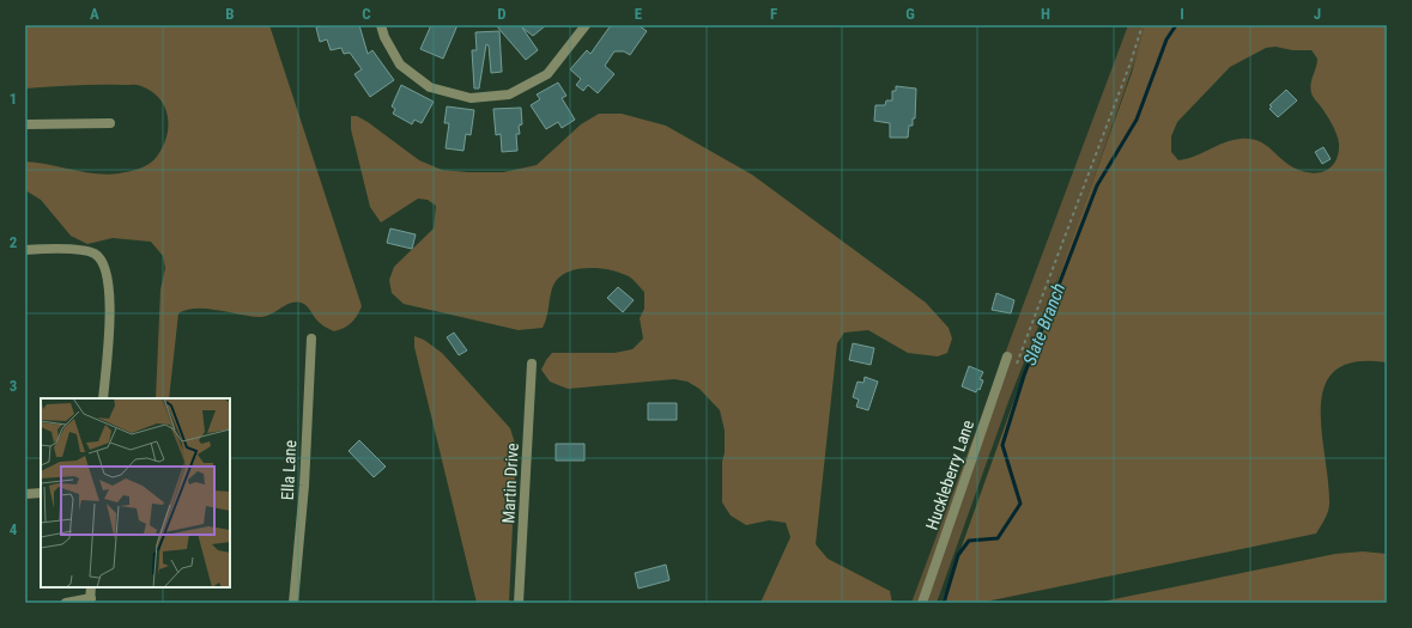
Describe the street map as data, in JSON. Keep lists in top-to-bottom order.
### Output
{
  "streets": {
    "street": ["Ella Lane", "Huckleberry Lane", "Martin Drive"]
  },
  "water": ["Slate Branch"],
  "grid": {
    "columns": [
      "A",
      "B",
      "C",
      "D",
      "E",
      "F",
      "G",
      "H",
      "I",
      "J"
    ],
    "rows": [
      "1",
      "2",
      "3",
      "4"
    ]
  }
}
